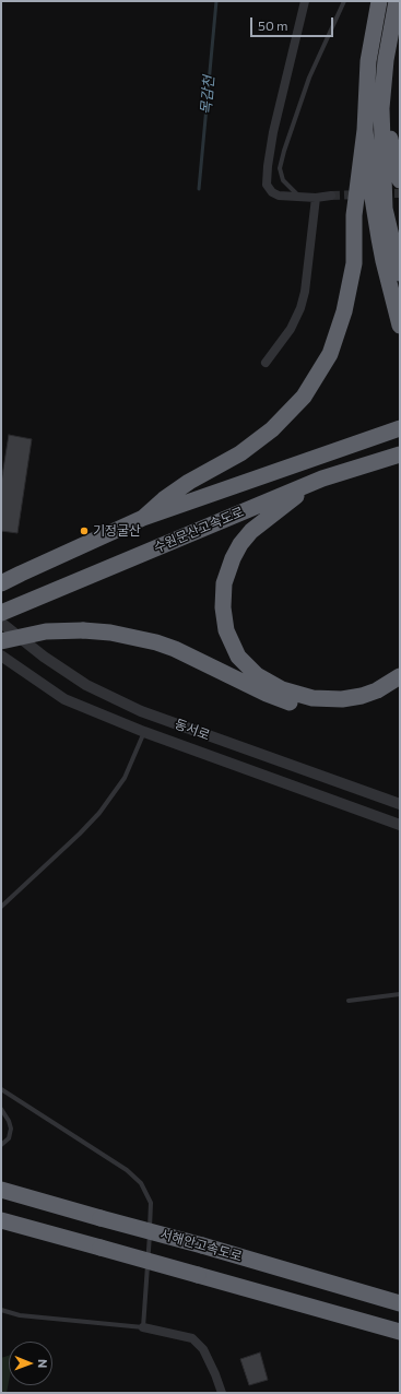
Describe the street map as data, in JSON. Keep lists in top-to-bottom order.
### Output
{
  "streets": {
    "highway": ["수원문산고속도로", "서해안고속도로"],
    "street": ["동서로"]
  },
  "water": ["목감천"],
  "places": ["기정굴산"],
  "scale_bar": "50 m",
  "north": "right"
}
